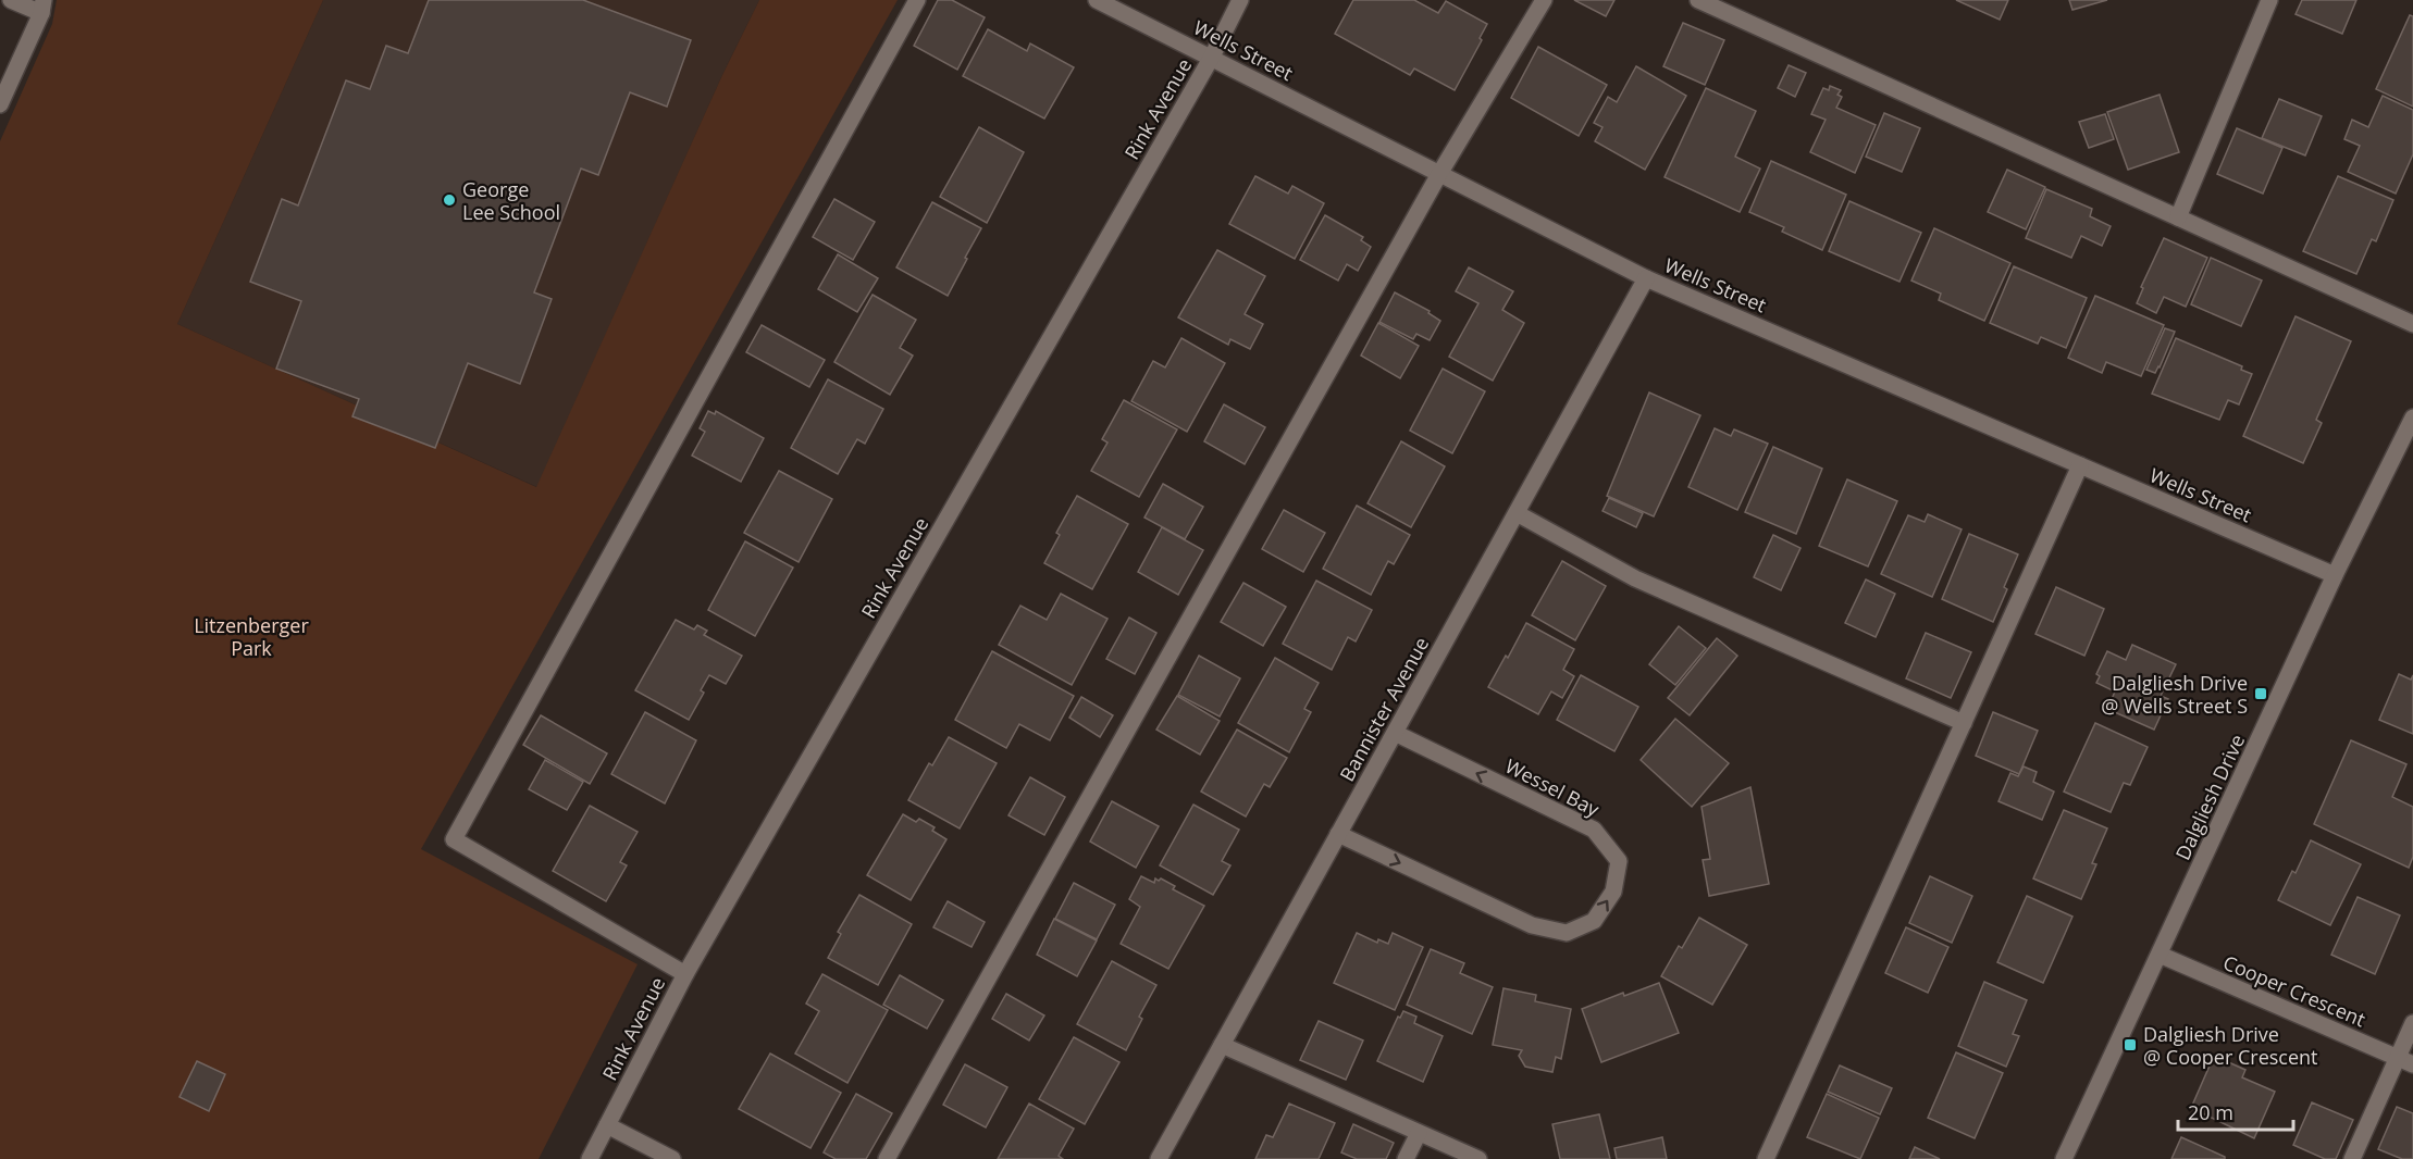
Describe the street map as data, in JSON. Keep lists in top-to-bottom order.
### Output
{
  "streets": {
    "street": [
      "Wells Street",
      "Rink Avenue",
      "Bannister Avenue",
      "Wessel Bay",
      "Dalgliesh Drive",
      "Cooper Crescent"
    ]
  },
  "crossings": [
    ["Wells Street", "Rink Avenue"],
    ["Wells Street", "Bannister Avenue"],
    ["Wells Street", "Dalgliesh Drive"],
    ["Bannister Avenue", "Wessel Bay"],
    ["Dalgliesh Drive", "Cooper Crescent"]
  ],
  "parks": ["Litzenberger Park"],
  "places": {
    "other": ["George Lee School"],
    "transit": ["Dalgliesh Drive @ Wells Street S", "Dalgliesh Drive @ Cooper Crescent"]
  },
  "scale_bar": "20 m"
}
